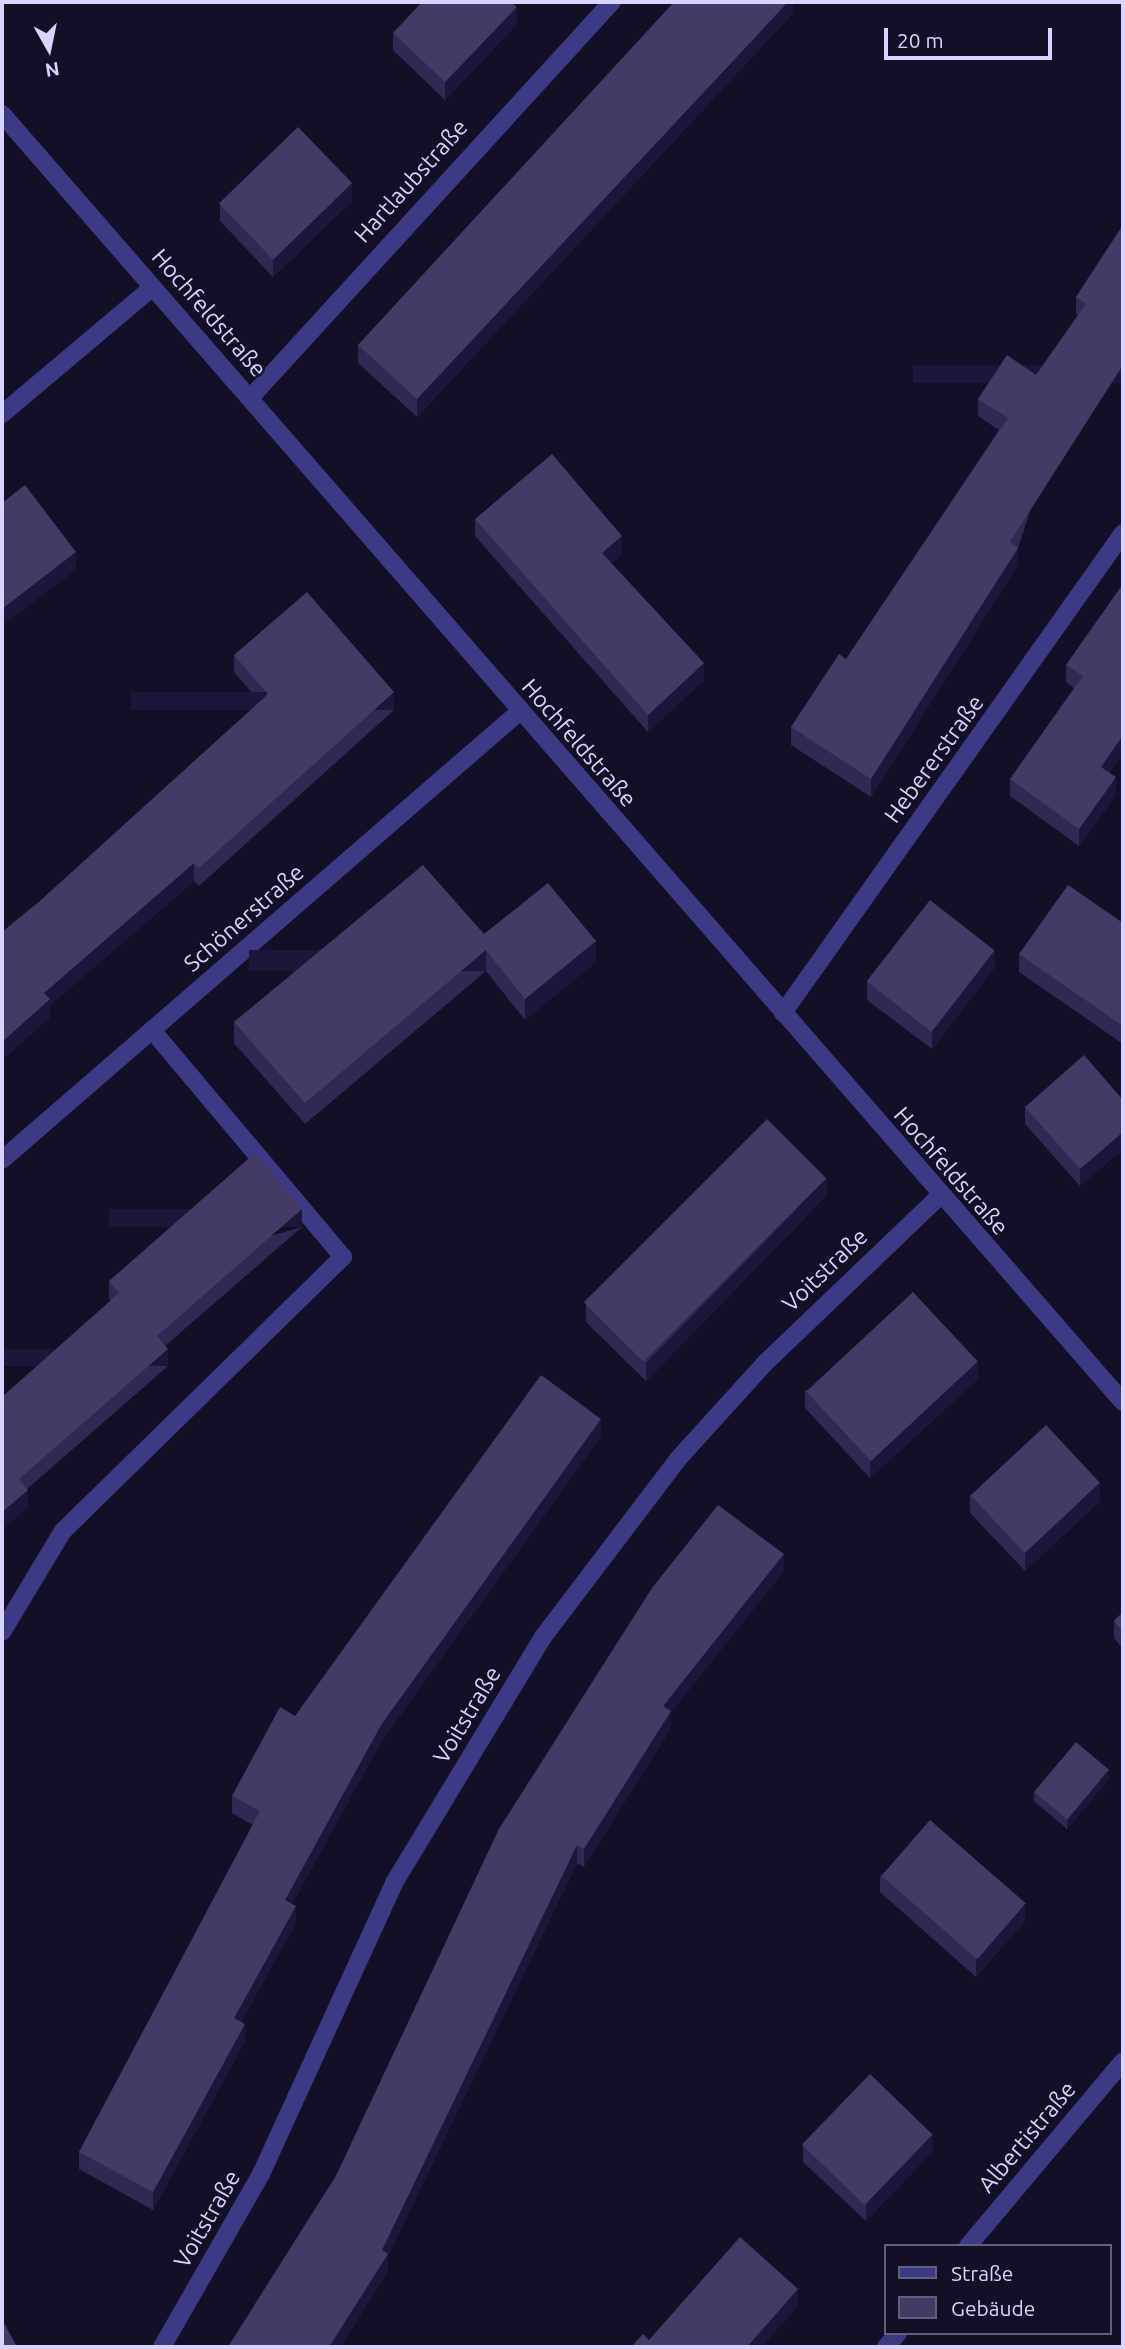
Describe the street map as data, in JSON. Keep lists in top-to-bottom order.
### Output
{
  "streets": {
    "street": [
      "Hartlaubstraße",
      "Hochfeldstraße",
      "Hebererstraße",
      "Schönerstraße",
      "Voitstraße",
      "Albertistraße"
    ]
  },
  "crossings": [
    ["Hartlaubstraße", "Hochfeldstraße"],
    ["Hochfeldstraße", "Hebererstraße"],
    ["Hochfeldstraße", "Schönerstraße"],
    ["Hochfeldstraße", "Voitstraße"]
  ],
  "legend": ["Straße", "Gebäude"],
  "scale_bar": "20 m",
  "north": "bottom"
}
